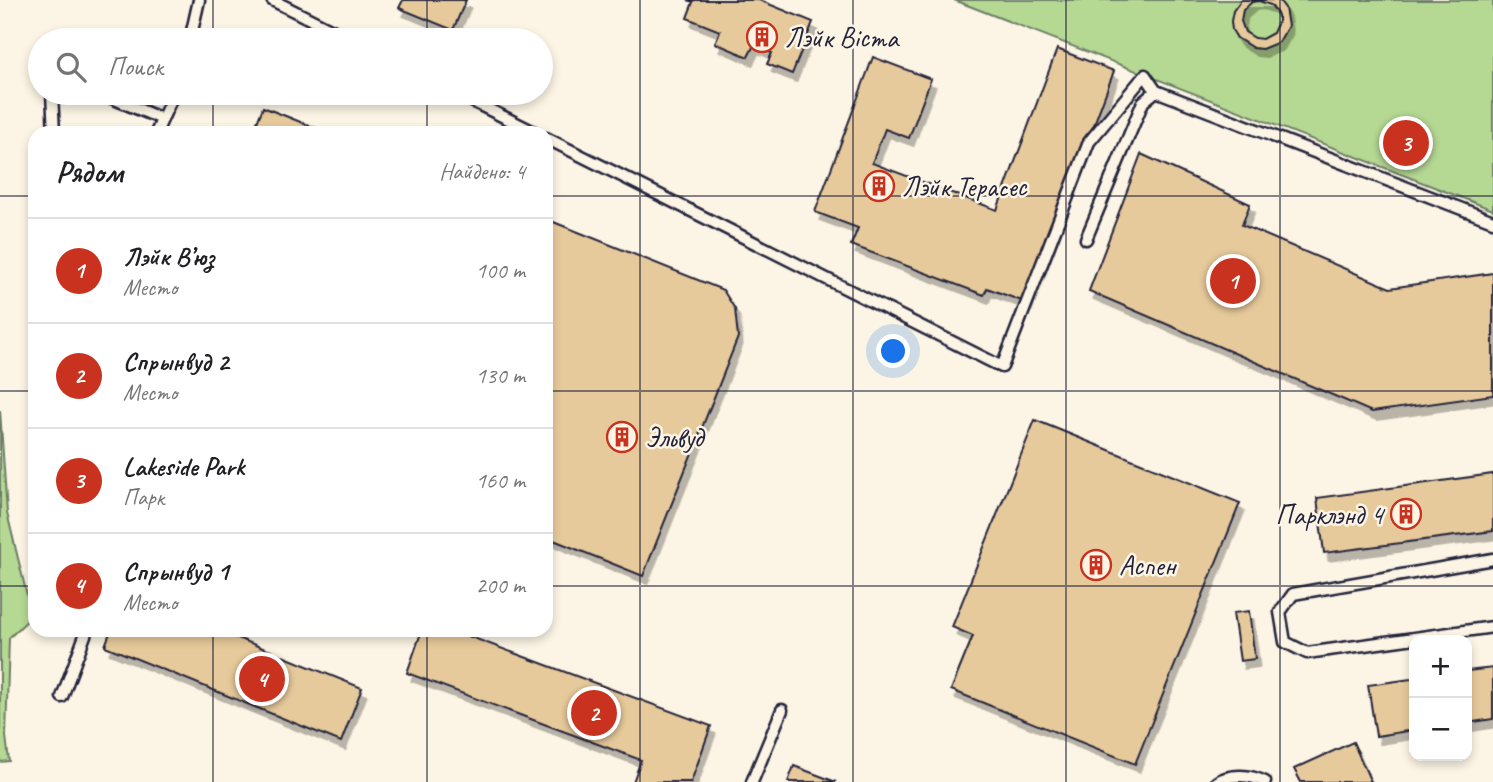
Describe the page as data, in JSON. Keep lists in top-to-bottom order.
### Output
{
  "places": {
    "building": [
      "Лэйк Вiста",
      "Лэйк Терасес",
      "Эльвуд",
      "Парклэнд 4",
      "Аспен"
    ]
  },
  "page": {
    "search": "Поиск",
    "pins": [
      "3",
      "1",
      "4",
      "2"
    ],
    "heading": ["Рядом", "Найдено: 4"],
    "list": [
      {
        "mark": "1",
        "name": "Лэйк В’юз",
        "note": "Место",
        "value": "100 m"
      },
      {
        "mark": "2",
        "name": "Спрынвуд 2",
        "note": "Место",
        "value": "130 m"
      },
      {
        "mark": "3",
        "name": "Lakeside Park",
        "note": "Парк",
        "value": "160 m"
      },
      {
        "mark": "4",
        "name": "Спрынвуд 1",
        "note": "Место",
        "value": "200 m"
      }
    ],
    "map_buttons": ["+", "−"]
  }
}
